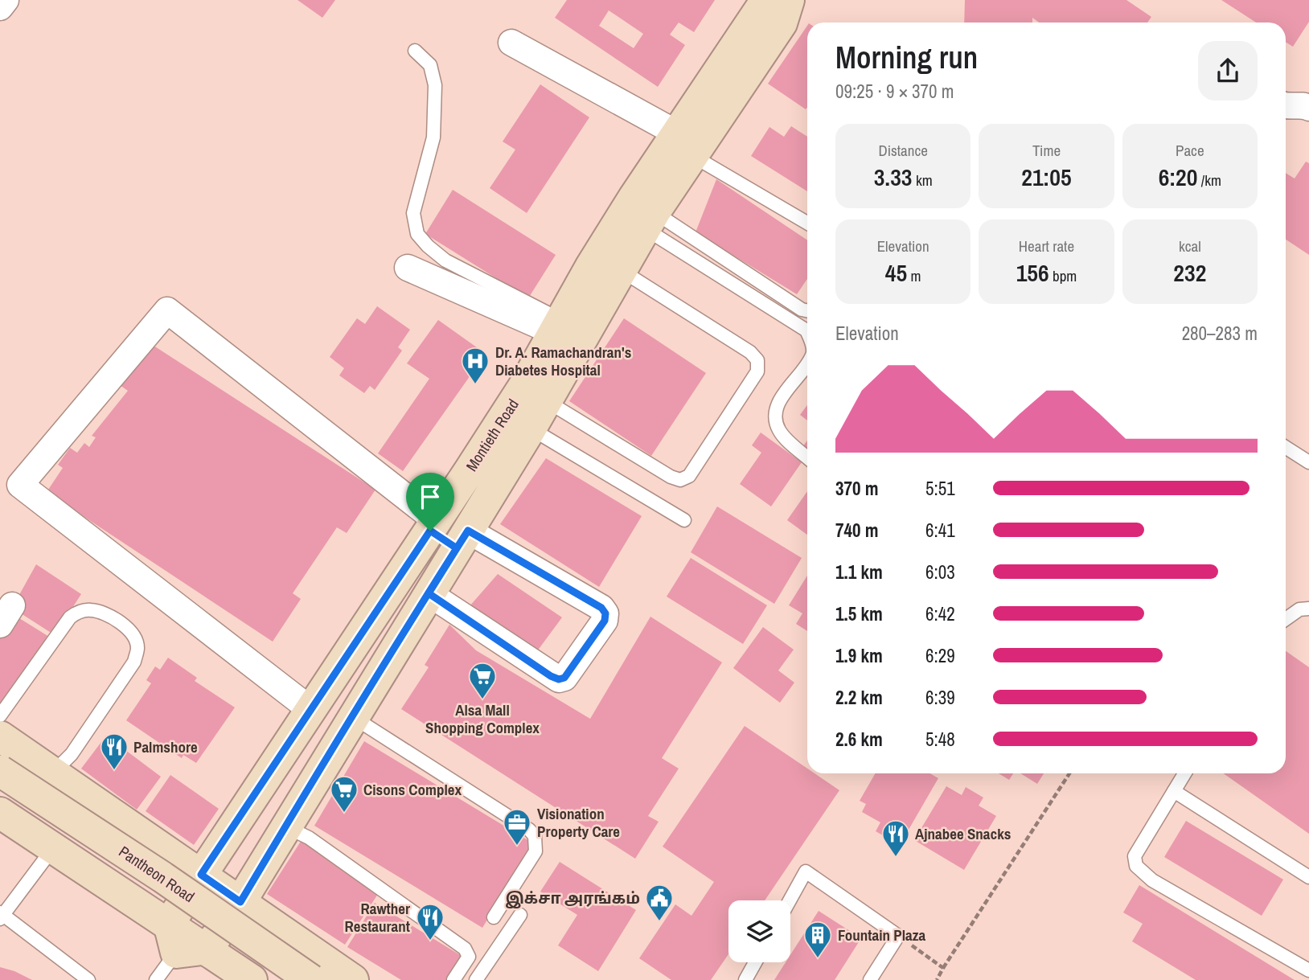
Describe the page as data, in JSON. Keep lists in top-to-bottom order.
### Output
{
  "streets": {
    "main road": ["Montieth Road", "Pantheon Road"]
  },
  "places": {
    "hospital": ["Dr. A. Ramachandran's Diabetes Hospital"],
    "supermarket": ["Alsa Mall Shopping Complex", "Cisons Complex"],
    "restaurant": ["Palmshore", "Ajnabee Snacks", "Rawther Restaurant"],
    "office": ["Visionation Property Care"],
    "public building": ["இக்சா அரங்கம்"],
    "building": ["Fountain Plaza"]
  },
  "page": {
    "heading": ["Morning run", "09:25 · 9 × 370 m"],
    "stats": [
      ["Distance", "3.33 km"],
      ["Time", "21:05"],
      ["Pace", "6:20 /km"],
      ["Elevation", "45 m"],
      ["Heart rate", "156 bpm"],
      ["kcal", "232"]
    ],
    "chart": ["Elevation", "280–283 m"],
    "list": [
      {
        "name": "370 m",
        "note": "5:51"
      },
      {
        "name": "740 m",
        "note": "6:41"
      },
      {
        "name": "1.1 km",
        "note": "6:03"
      },
      {
        "name": "1.5 km",
        "note": "6:42"
      },
      {
        "name": "1.9 km",
        "note": "6:29"
      },
      {
        "name": "2.2 km",
        "note": "6:39"
      },
      {
        "name": "2.6 km",
        "note": "5:48"
      }
    ]
  }
}
